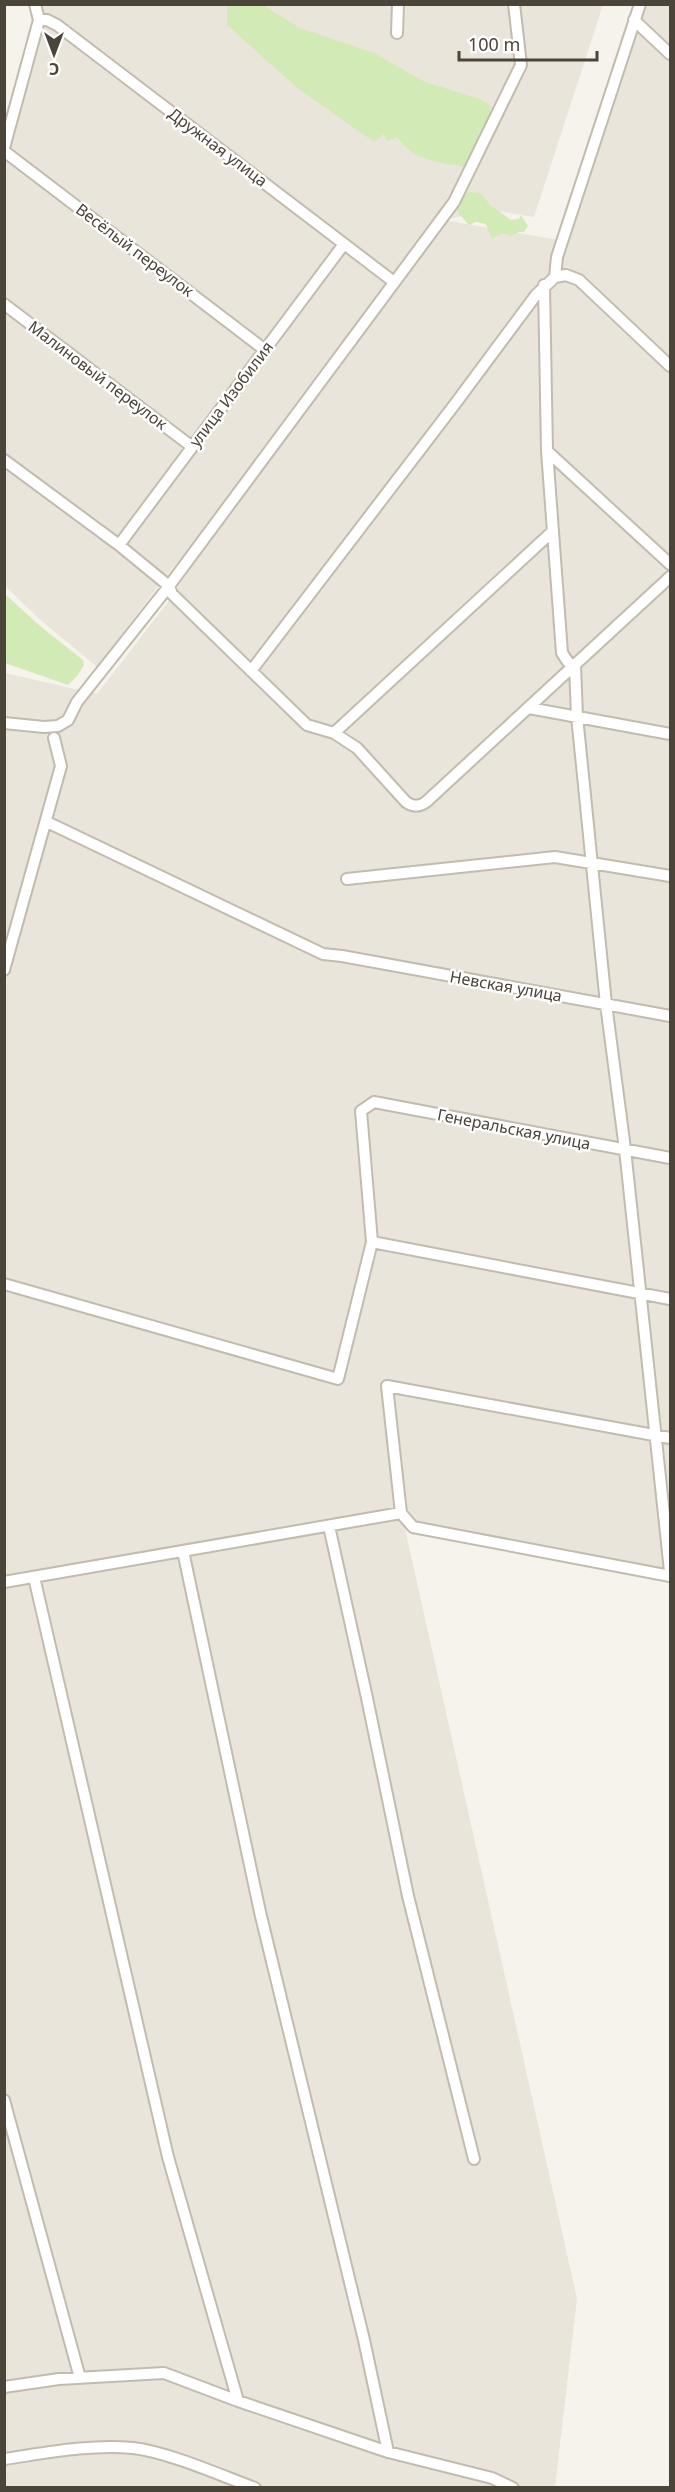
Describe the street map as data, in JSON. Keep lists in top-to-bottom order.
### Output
{
  "streets": {
    "street": [
      "Дружная улица",
      "Весёлый переулок",
      "Малиновый переулок",
      "улица Изобилия",
      "Невская улица",
      "Генеральская улица"
    ]
  },
  "crossings": [
    ["Дружная улица", "улица Изобилия"],
    ["Весёлый переулок", "улица Изобилия"],
    ["Малиновый переулок", "улица Изобилия"]
  ],
  "scale_bar": "100 m",
  "north": "bottom"
}
